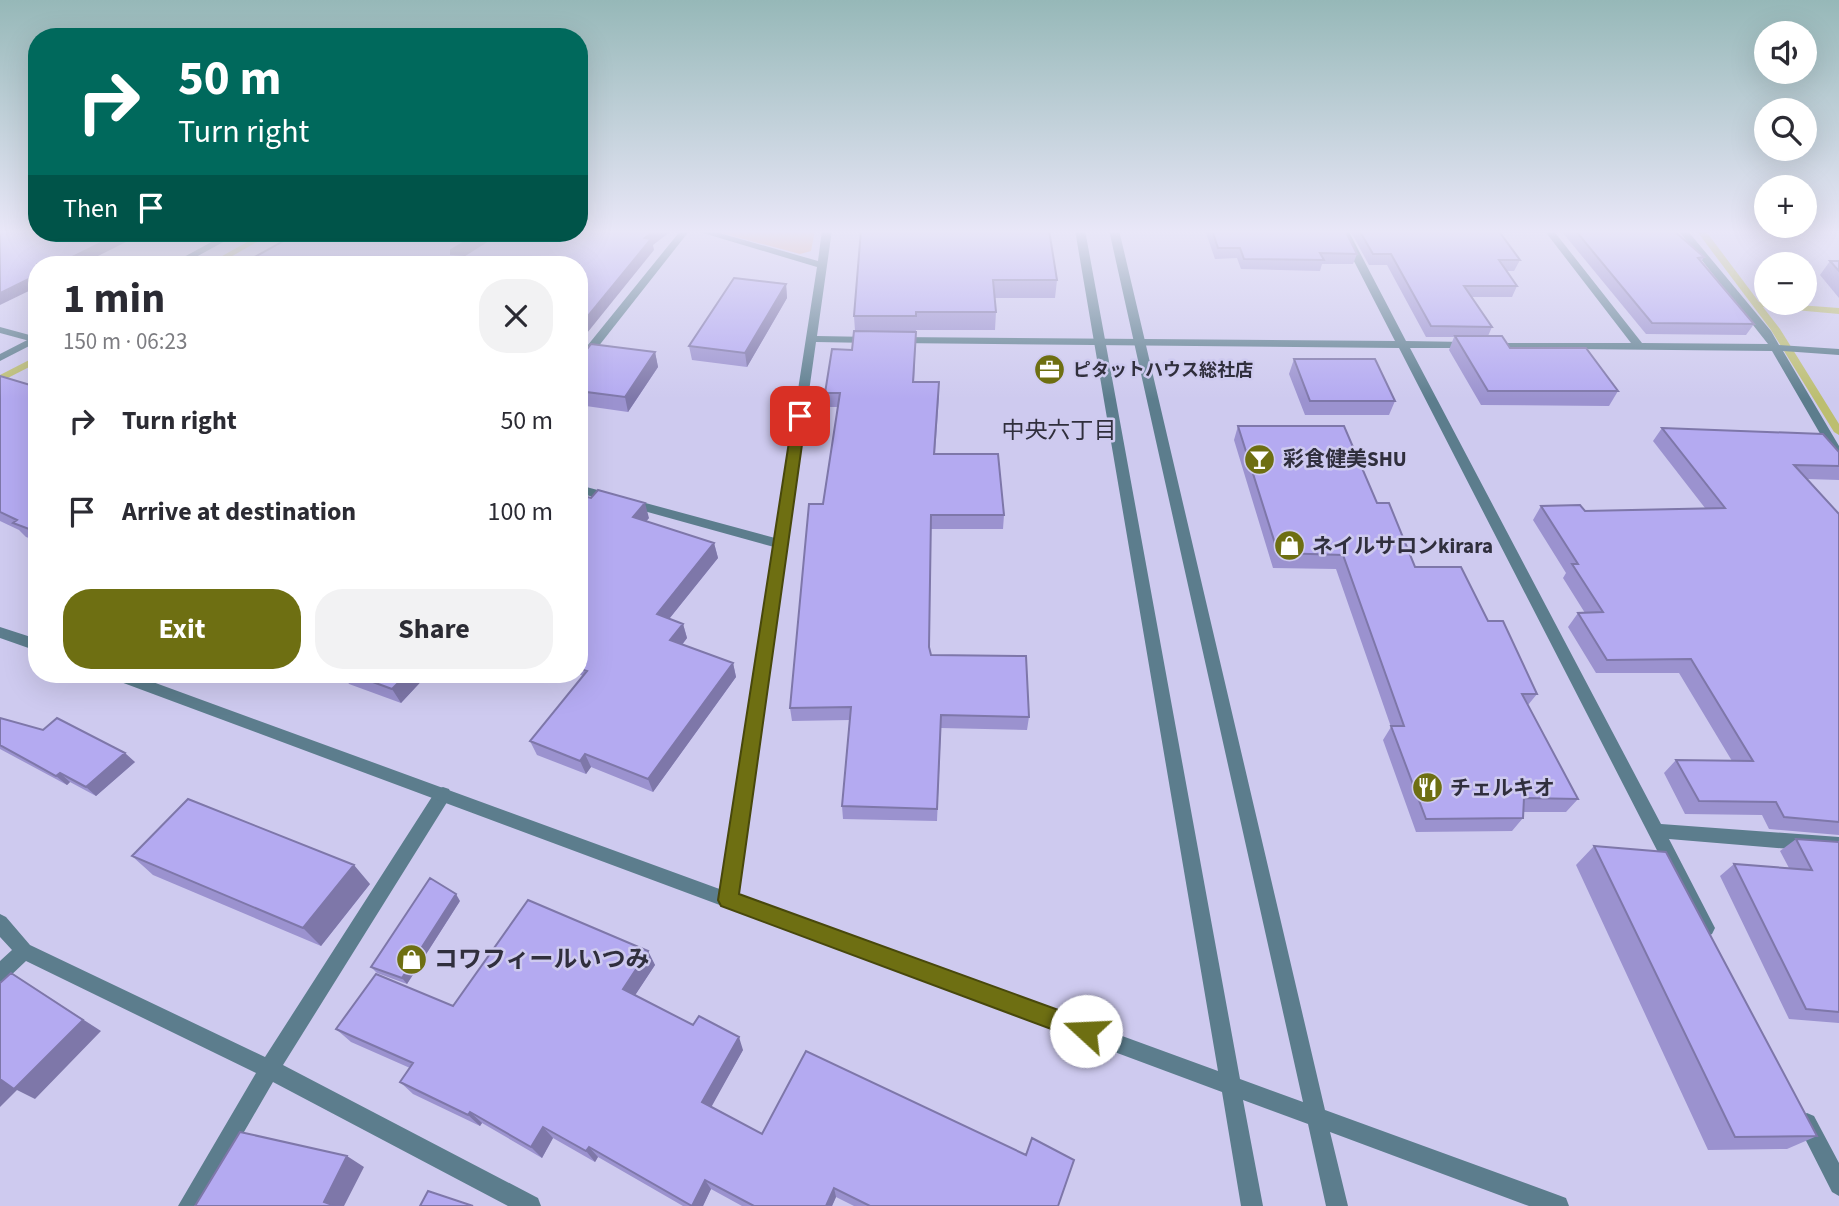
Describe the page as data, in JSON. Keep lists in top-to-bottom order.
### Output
{
  "districts": ["中央六丁目"],
  "places": {
    "office": ["ピタットハウス総社店"],
    "bar": ["彩食健美SHU"],
    "shop": ["ネイルサロンkirara", "コワフィールいつみ"],
    "restaurant": ["チェルキオ"]
  },
  "page": {
    "map_buttons": ["+", "−"],
    "turn": ["50 m", "Turn right"],
    "then": "Then",
    "heading": ["1 min", "150 m · 06:23"],
    "list": [
      {
        "name": "Turn right",
        "value": "50 m"
      },
      {
        "name": "Arrive at destination",
        "value": "100 m"
      }
    ],
    "buttons": ["Exit", "Share"]
  }
}
